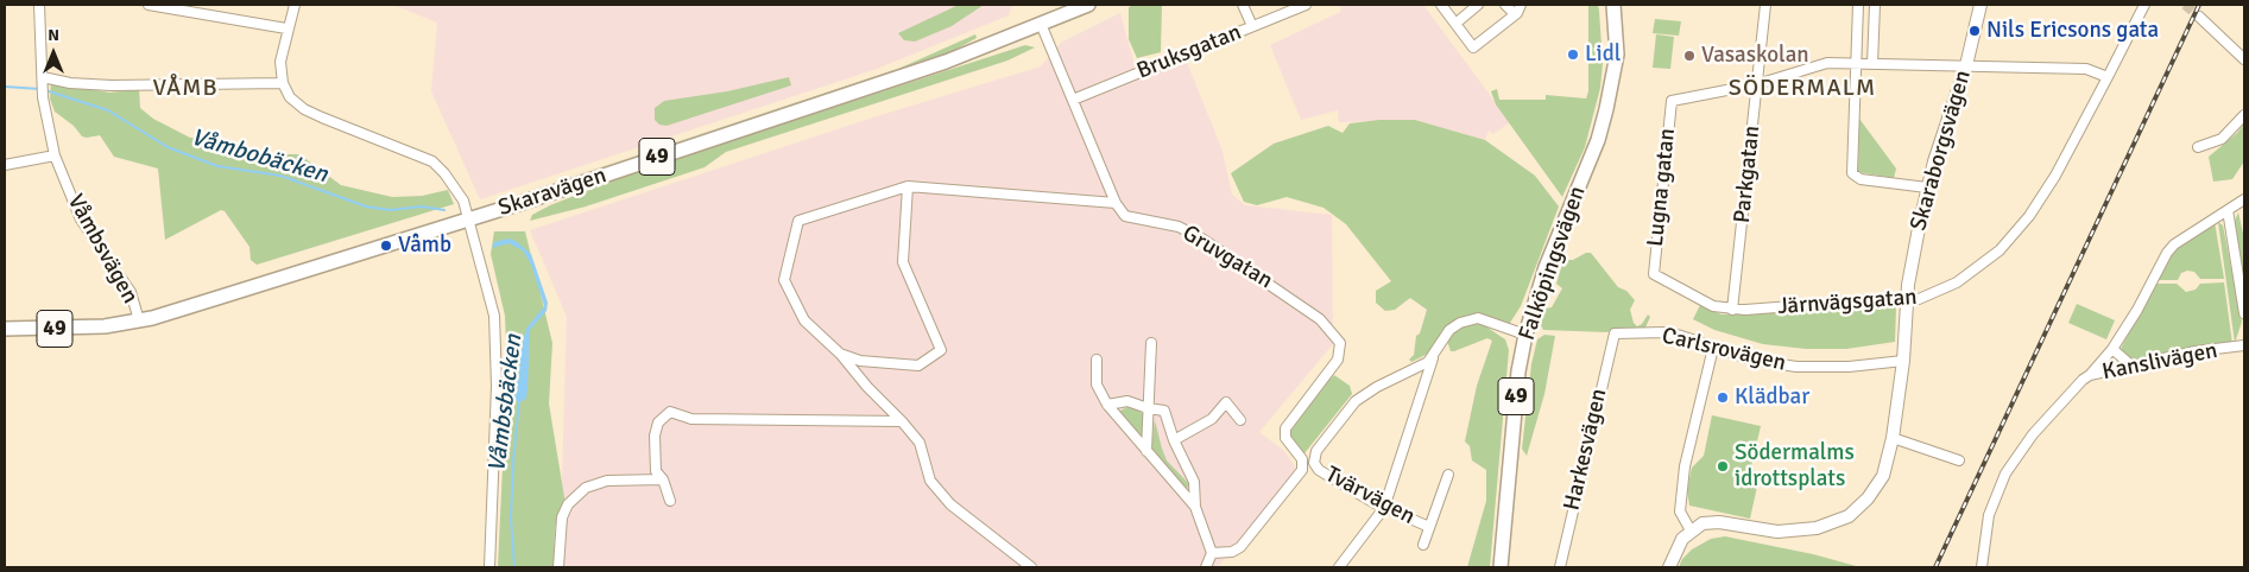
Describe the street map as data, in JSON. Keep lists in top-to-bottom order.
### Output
{
  "streets": {
    "main road": ["49", "Skaravägen", "Falköpingsvägen"],
    "street": [
      "Bruksgatan",
      "Skaraborgsvägen",
      "Parkgatan",
      "Lugna gatan",
      "Våmbsvägen",
      "Gruvgatan",
      "Järnvägsgatan",
      "Carlsrovägen",
      "Kanslivägen",
      "Harkesvägen",
      "Tvärvägen"
    ]
  },
  "crossings": [
    ["Bruksgatan", "Gruvgatan"],
    ["Skaraborgsvägen", "Järnvägsgatan"],
    ["Skaraborgsvägen", "Carlsrovägen"],
    ["Parkgatan", "Lugna gatan"],
    ["Parkgatan", "Järnvägsgatan"],
    ["Lugna gatan", "Järnvägsgatan"],
    ["Skaravägen", "Våmbsvägen"],
    ["Skaravägen", "Gruvgatan"],
    ["Carlsrovägen", "Harkesvägen"]
  ],
  "districts": ["VÅMB", "SÖDERMALM"],
  "water": ["Våmbobäcken", "Våmbsbäcken"],
  "places": [
    "Nils Ericsons gata",
    "Lidl",
    "Vasaskolan",
    "Våmb",
    "Klädbar",
    "Södermalms idrottsplats"
  ],
  "north": "top"
}
